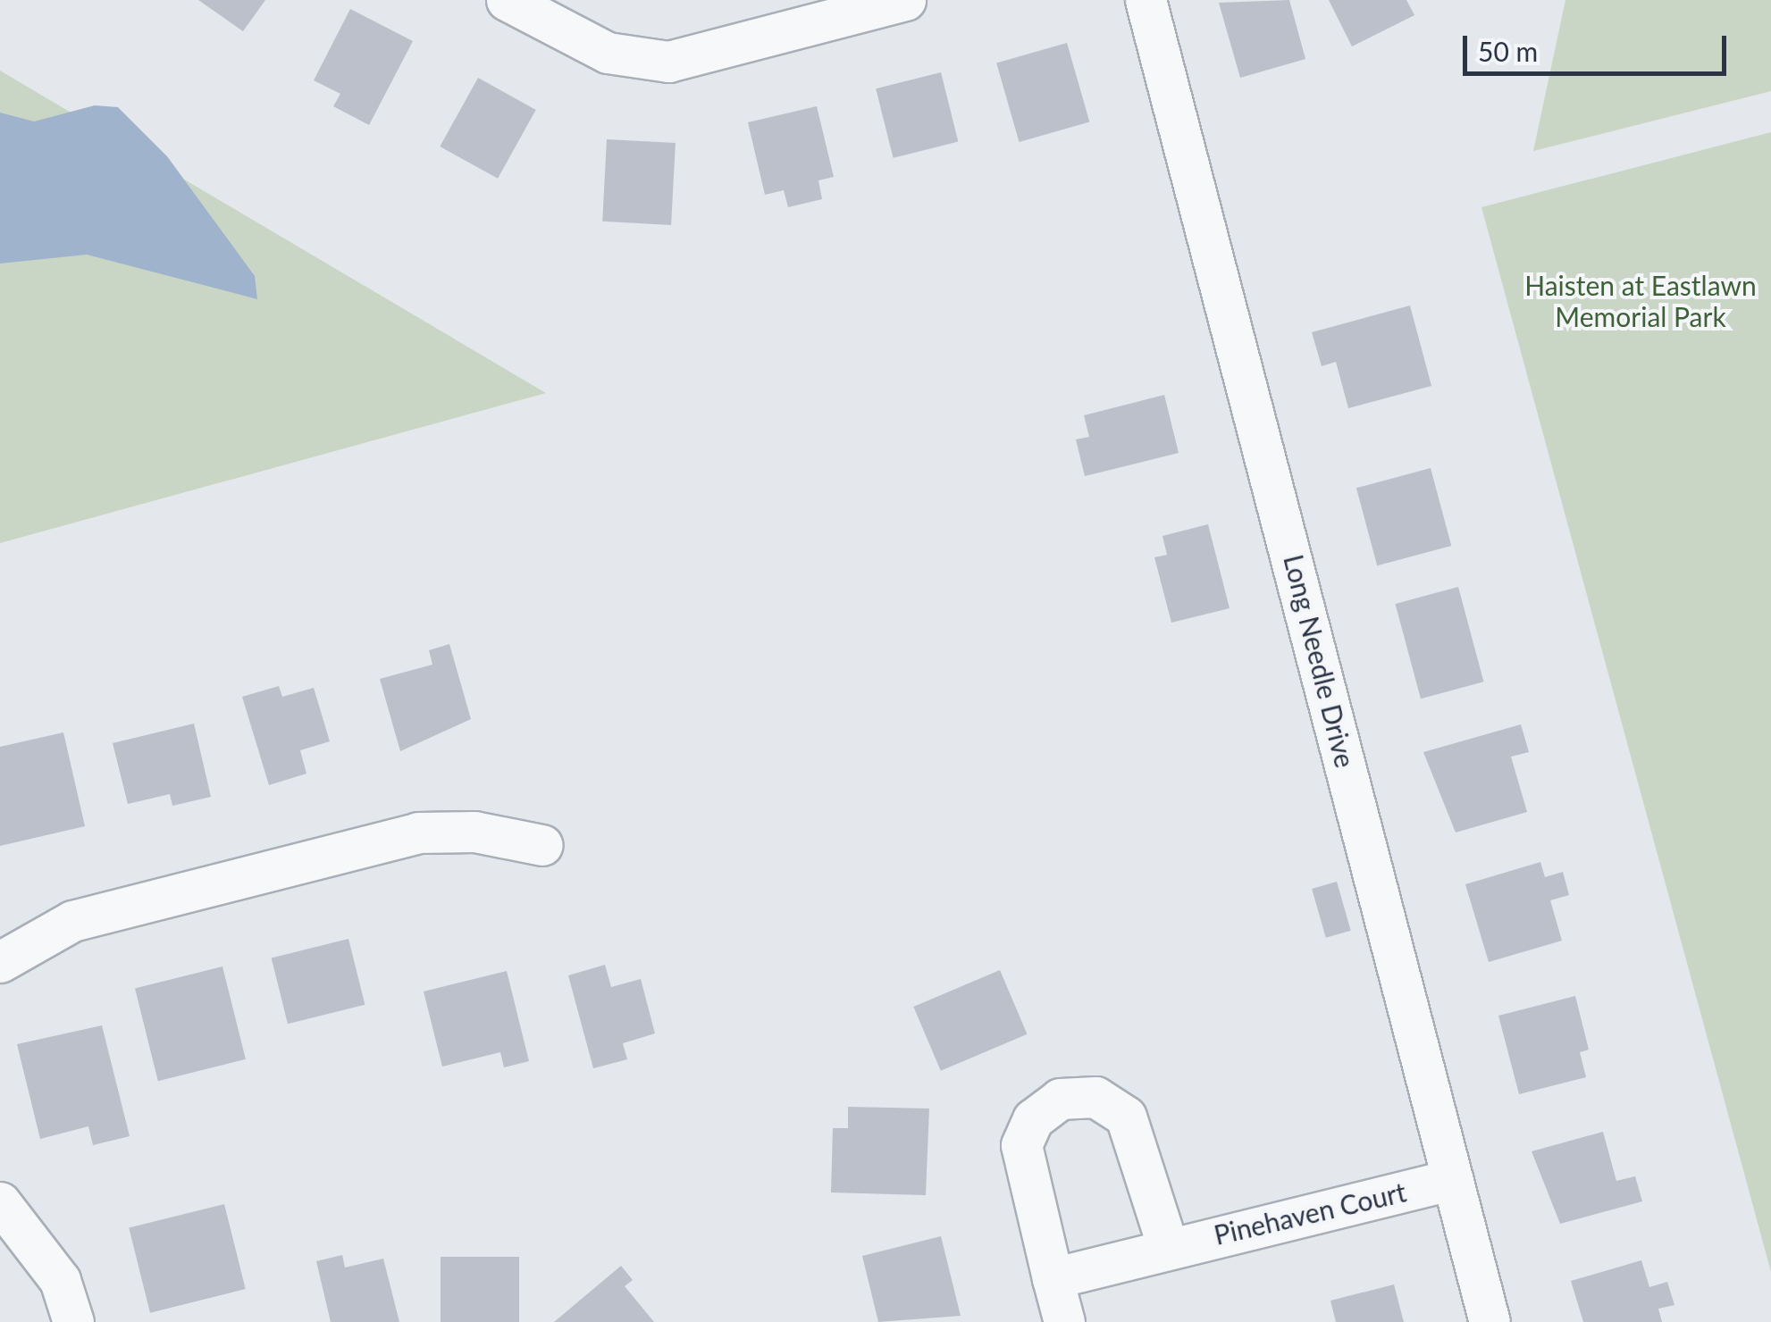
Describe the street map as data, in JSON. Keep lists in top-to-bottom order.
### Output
{
  "streets": {
    "street": ["Long Needle Drive", "Pinehaven Court"]
  },
  "crossings": [
    ["Long Needle Drive", "Pinehaven Court"]
  ],
  "parks": ["Haisten at Eastlawn Memorial Park"],
  "scale_bar": "50 m"
}
